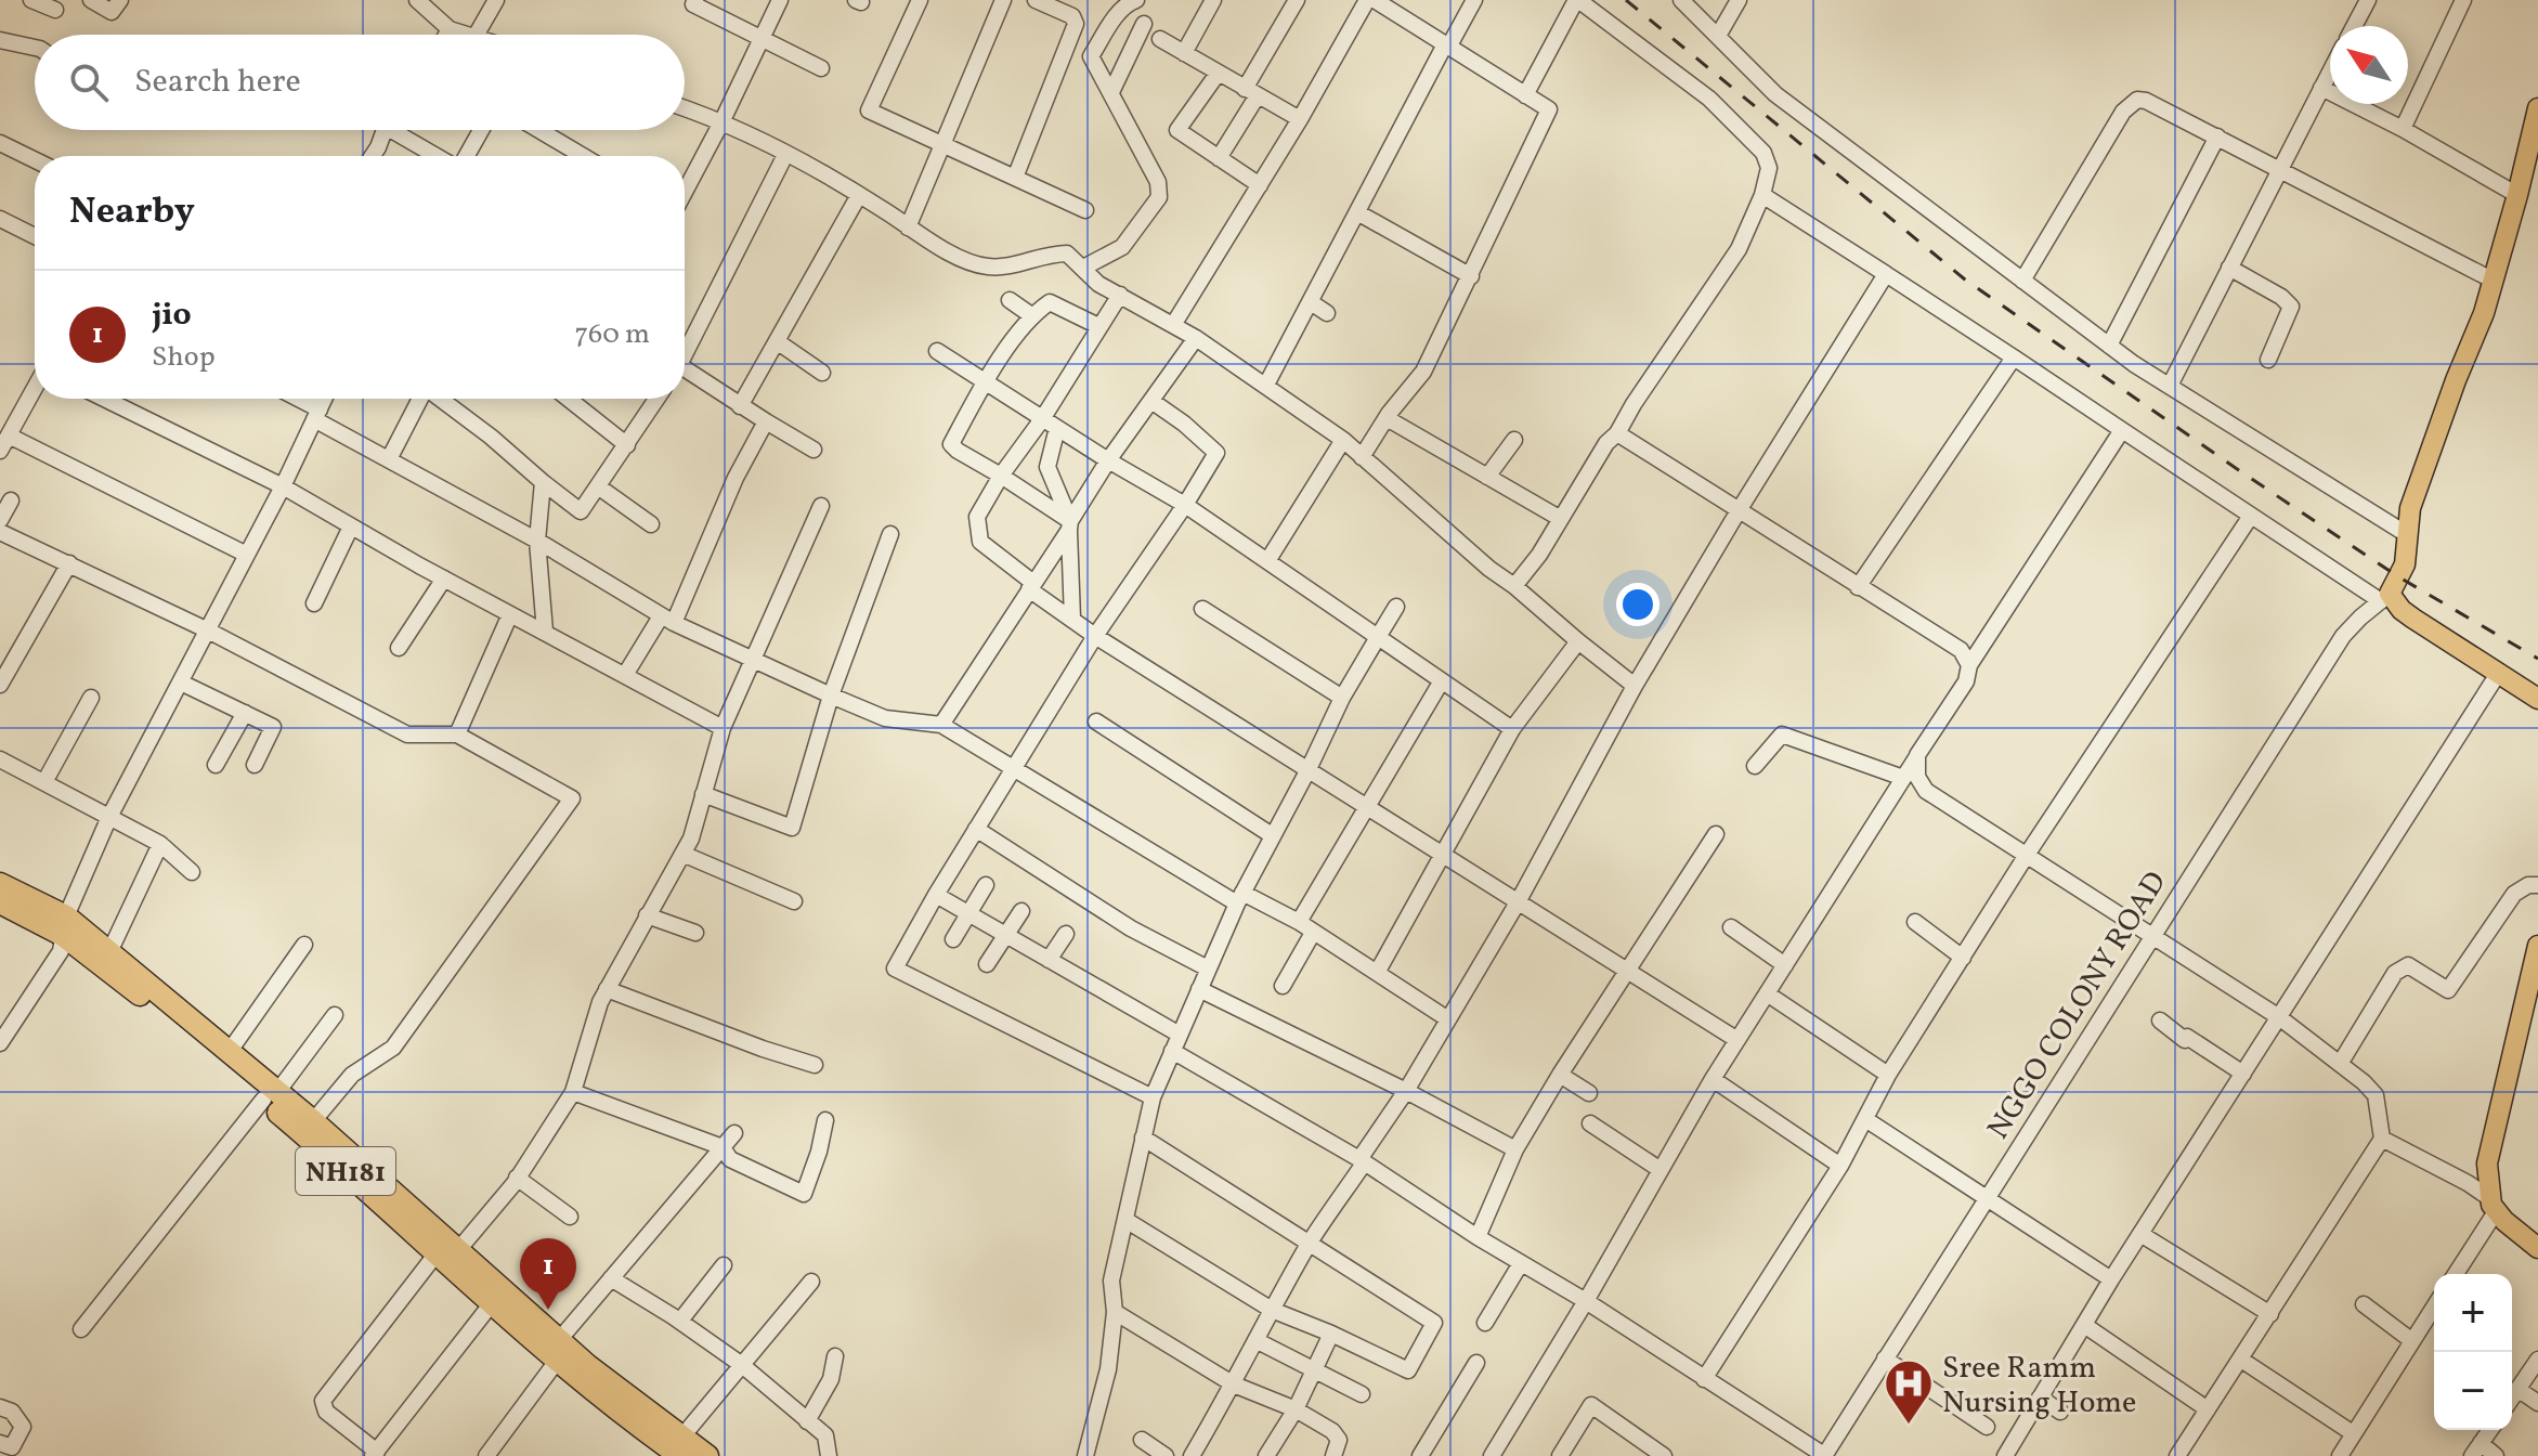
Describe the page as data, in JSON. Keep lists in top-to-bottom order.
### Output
{
  "streets": {
    "highway": ["NH181"],
    "street": ["NGGO COLONY ROAD"]
  },
  "places": {
    "hospital": ["Sree Ramm Nursing Home"]
  },
  "north": "top left",
  "page": {
    "search": "Search here",
    "heading": "Nearby",
    "list": [
      {
        "mark": "1",
        "name": "jio",
        "note": "Shop",
        "value": "760 m"
      }
    ],
    "pins": "1",
    "map_buttons": ["+", "−"]
  }
}
